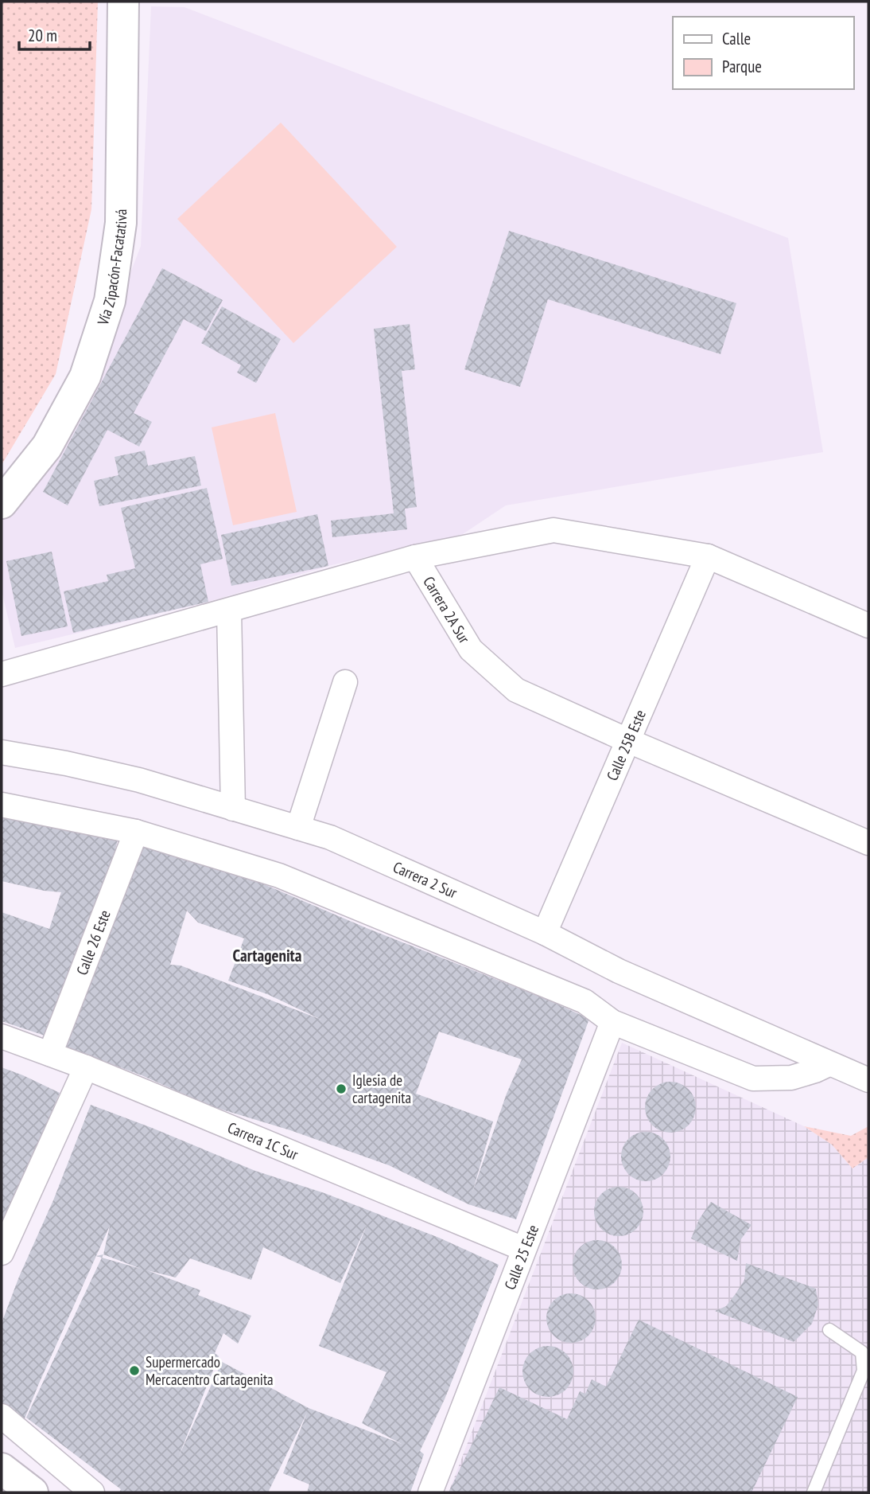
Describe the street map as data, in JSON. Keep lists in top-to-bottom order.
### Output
{
  "streets": {
    "main road": ["Vía Zipacón-Facatativá"],
    "street": [
      "Carrera 2A Sur",
      "Calle 25B Este",
      "Carrera 2 Sur",
      "Calle 26 Este",
      "Carrera 1C Sur",
      "Calle 25 Este"
    ]
  },
  "crossings": [
    ["Carrera 2A Sur", "Calle 25B Este"],
    ["Calle 25B Este", "Carrera 2 Sur"],
    ["Calle 26 Este", "Carrera 1C Sur"],
    ["Carrera 1C Sur", "Calle 25 Este"]
  ],
  "districts": ["Cartagenita"],
  "places": ["Iglesia de cartagenita", "Supermercado Mercacentro Cartagenita"],
  "legend": ["Calle", "Parque"],
  "scale_bar": "20 m"
}
